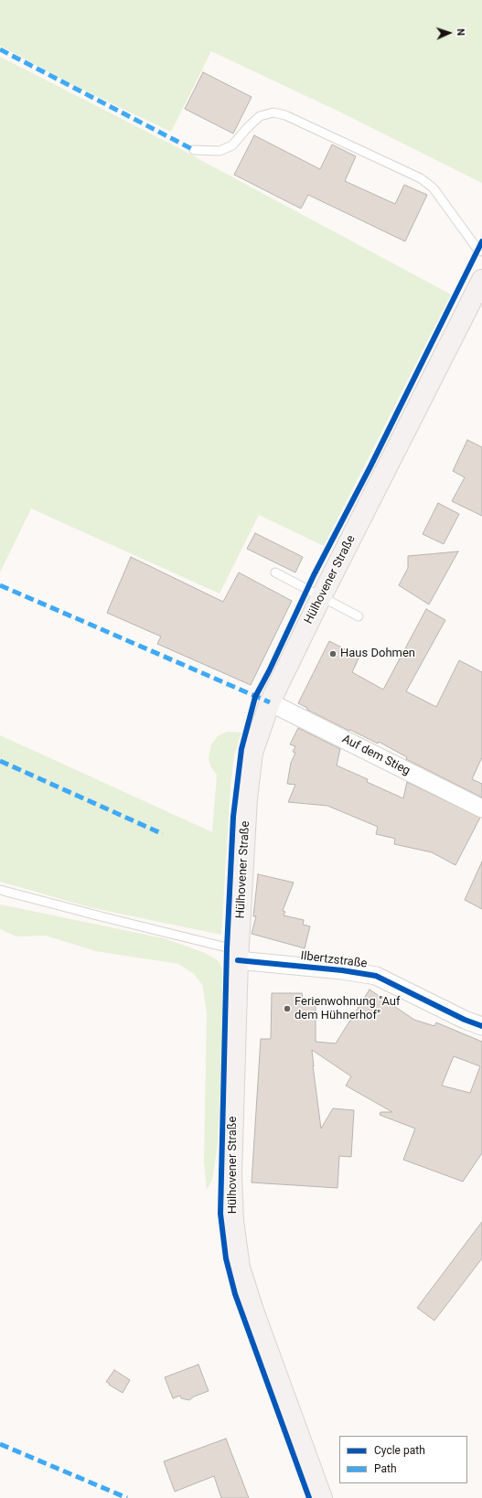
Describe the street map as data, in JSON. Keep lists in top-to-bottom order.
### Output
{
  "streets": {
    "main road": ["Hülhovener Straße"],
    "street": ["Auf dem Stieg", "Ilbertzstraße"]
  },
  "crossings": [
    ["Hülhovener Straße", "Auf dem Stieg"],
    ["Hülhovener Straße", "Ilbertzstraße"]
  ],
  "places": ["Haus Dohmen", "Ferienwohnung \"Auf dem Hühnerhof\""],
  "legend": ["Cycle path", "Path"],
  "north": "right"
}
